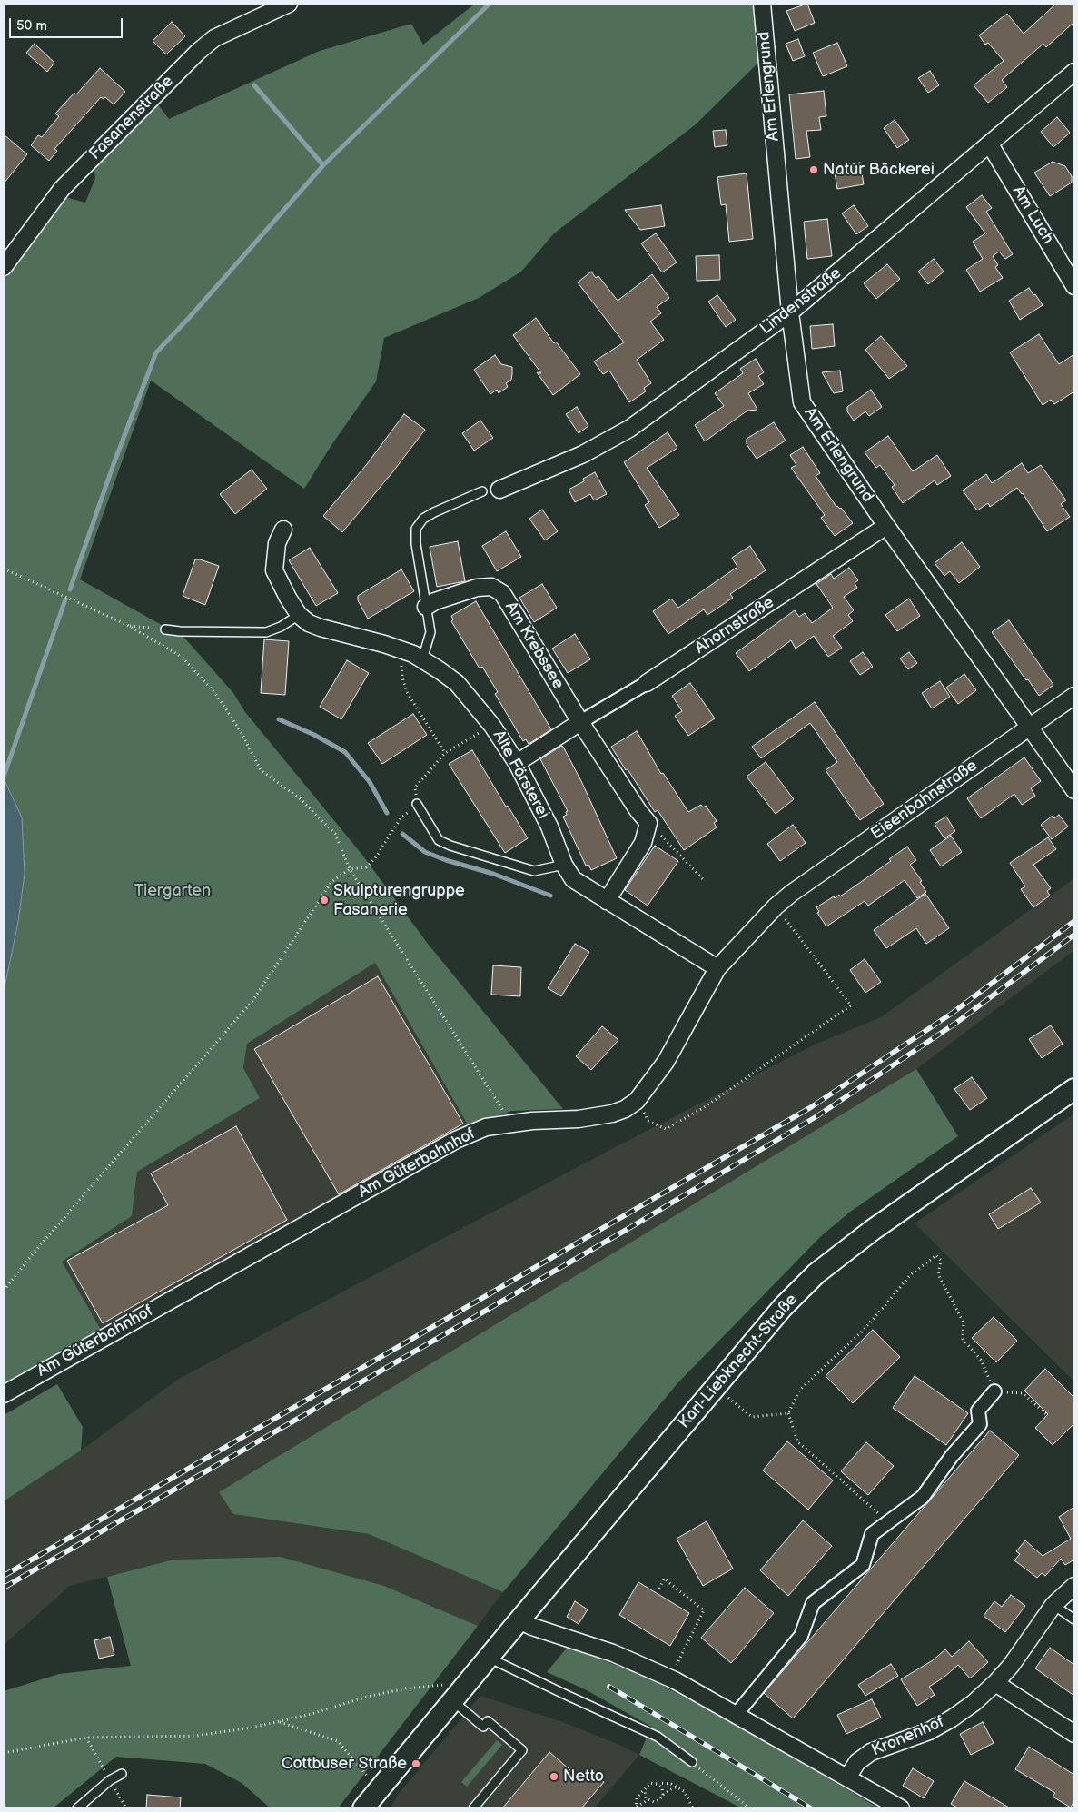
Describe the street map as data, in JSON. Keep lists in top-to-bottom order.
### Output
{
  "streets": {
    "street": [
      "Am Erlengrund",
      "Fasanenstraße",
      "Am Luch",
      "Lindenstraße",
      "Ahornstraße",
      "Am Krebssee",
      "Alte Försterei",
      "Eisenbahnstraße",
      "Am Güterbahnhof",
      "Karl-Liebknecht-Straße",
      "Kronenhof"
    ]
  },
  "crossings": [
    ["Am Erlengrund", "Lindenstraße"],
    ["Am Erlengrund", "Ahornstraße"],
    ["Am Erlengrund", "Eisenbahnstraße"],
    ["Am Luch", "Lindenstraße"],
    ["Ahornstraße", "Am Krebssee"],
    ["Alte Försterei", "Am Güterbahnhof"],
    ["Eisenbahnstraße", "Am Güterbahnhof"]
  ],
  "parks": ["Tiergarten"],
  "places": [
    "Natur Bäckerei",
    "Skulpturengruppe Fasanerie",
    "Cottbuser Straße",
    "Netto"
  ],
  "scale_bar": "50 m"
}
